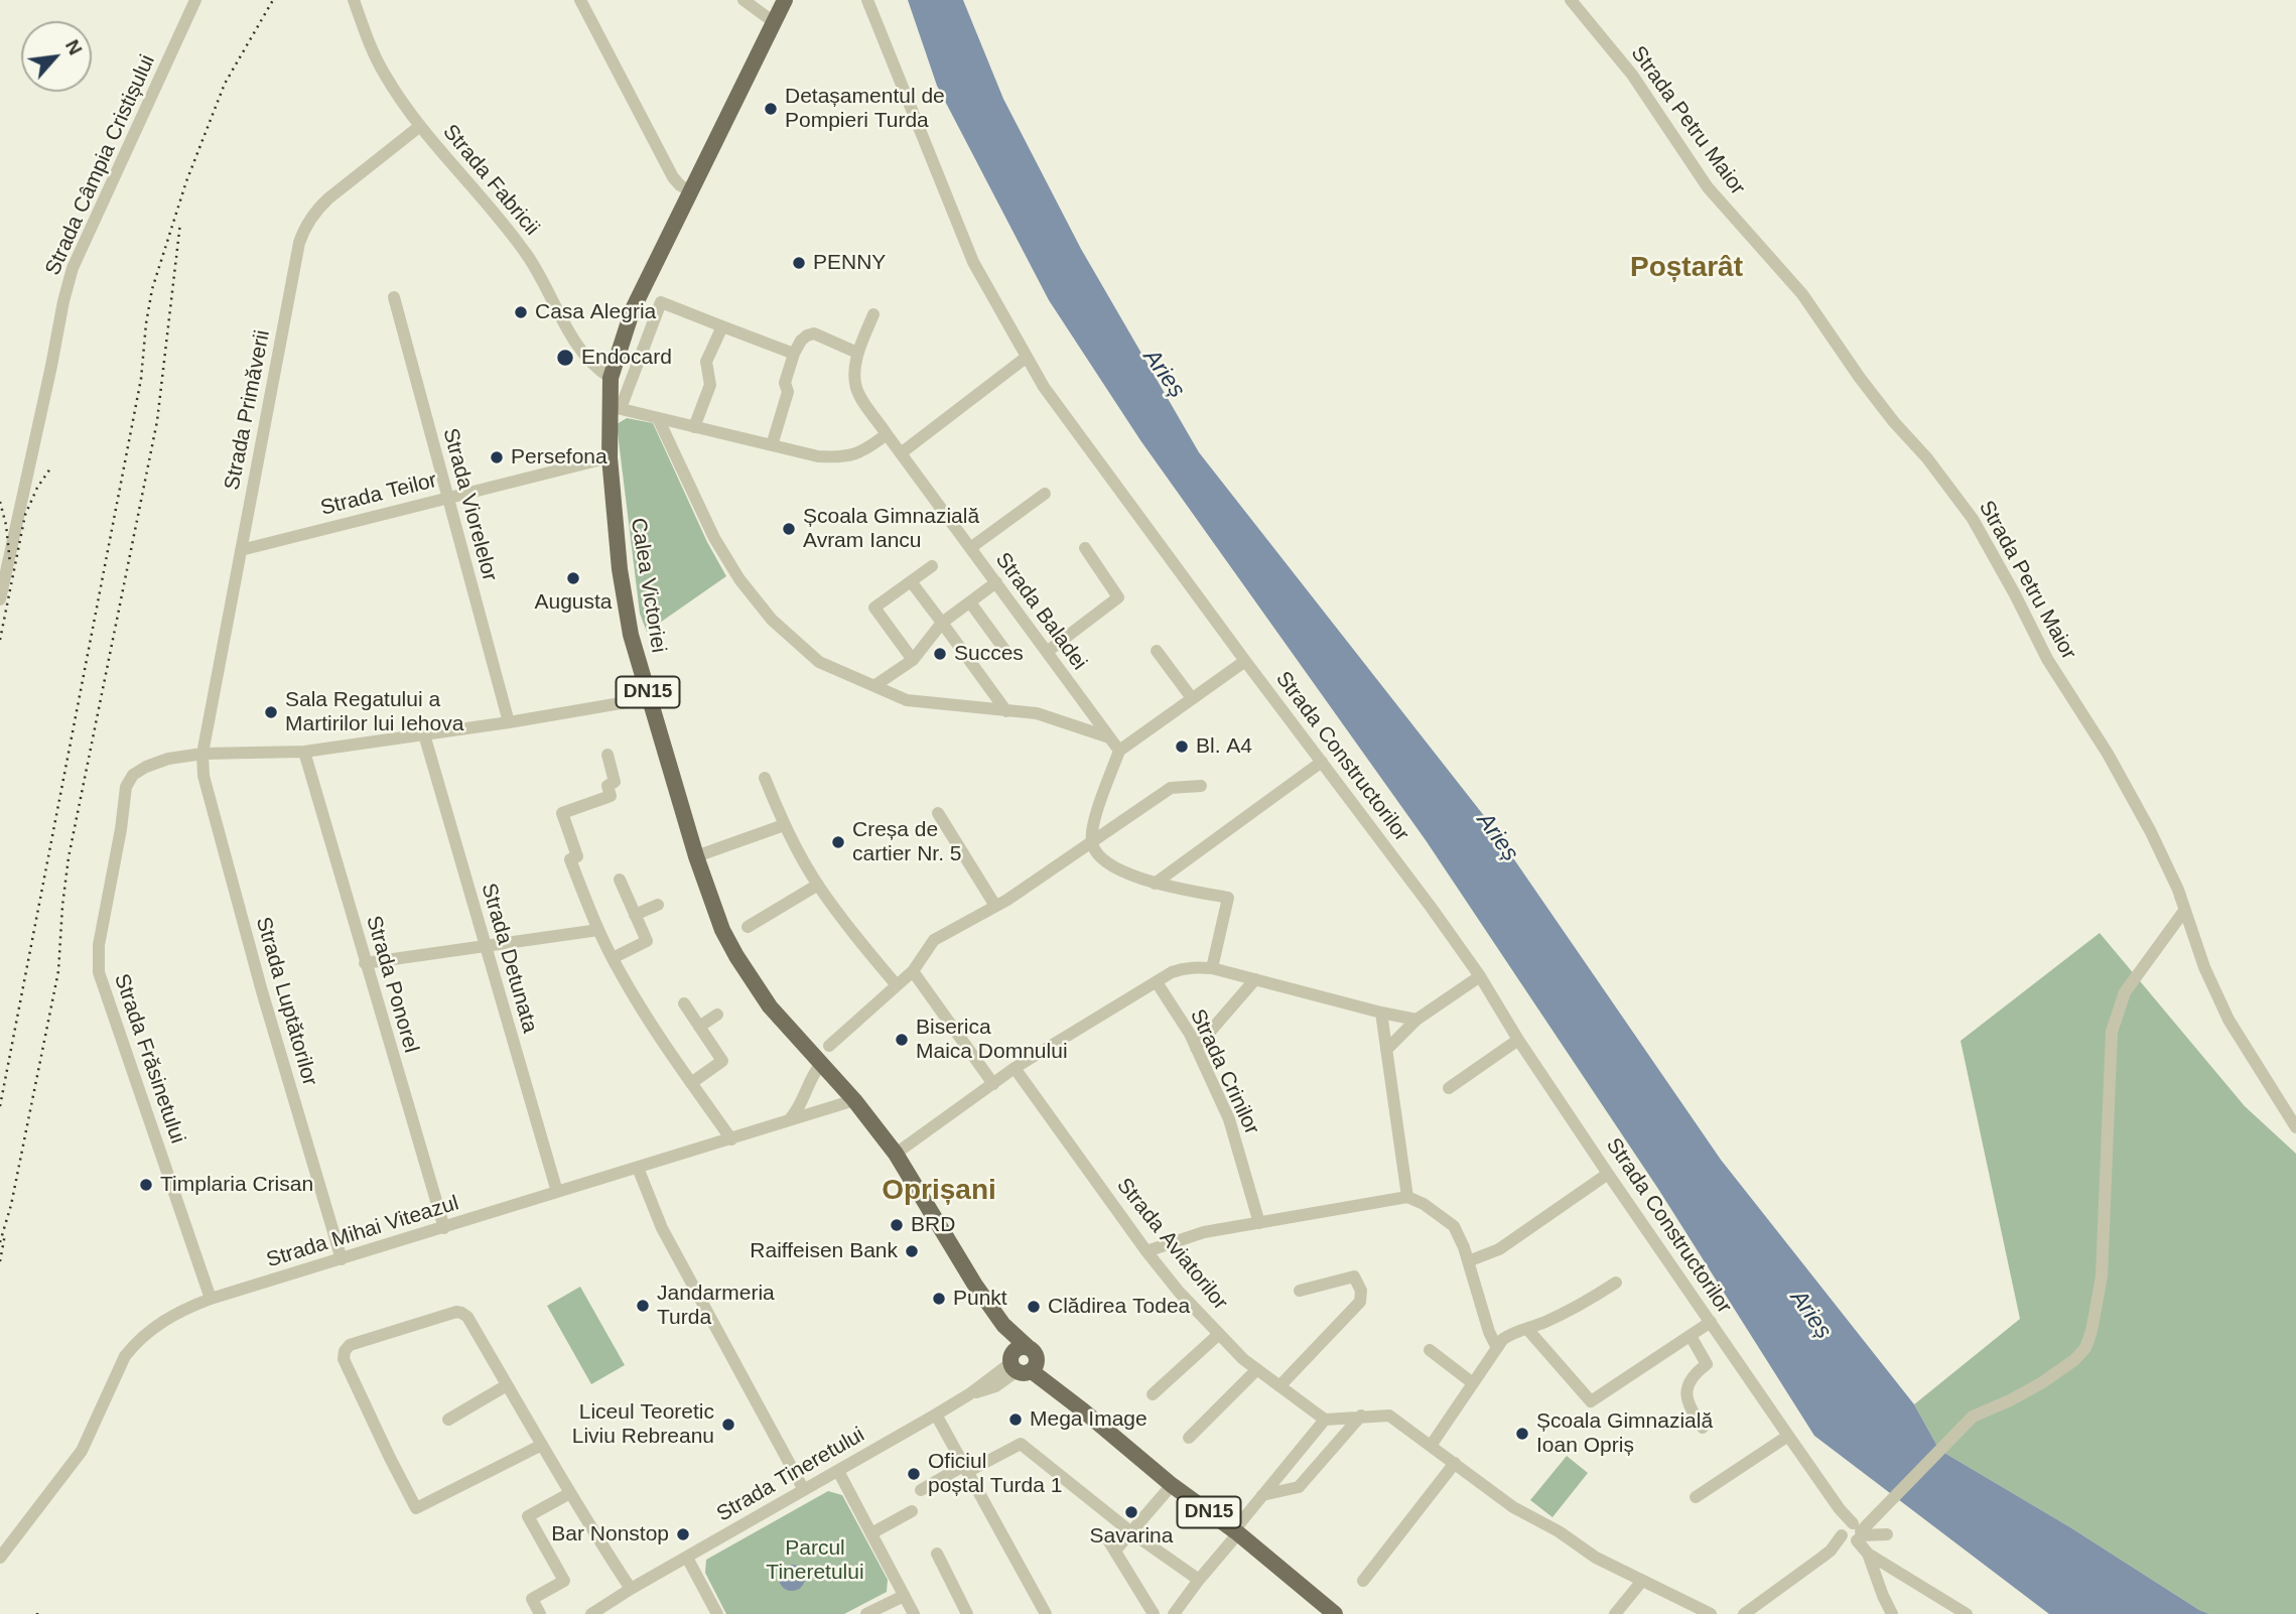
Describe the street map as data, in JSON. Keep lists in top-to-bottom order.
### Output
{
  "streets": {
    "main road": ["Calea Victoriei", "DN15"],
    "street": [
      "Strada Petru Maior",
      "Strada Câmpia Cristișului",
      "Strada Fabricii",
      "Strada Primăverii",
      "Strada Teilor",
      "Strada Viorelelor",
      "Strada Baladei",
      "Strada Constructorilor",
      "Strada Detunata",
      "Strada Ponorel",
      "Strada Luptătorilor",
      "Strada Frăsinetului",
      "Strada Crinilor",
      "Strada Mihai Viteazul",
      "Strada Aviatorilor",
      "Strada Tineretului"
    ]
  },
  "crossings": [
    ["Strada Fabricii", "Strada Primăverii"],
    ["Strada Fabricii", "Calea Victoriei"],
    ["Strada Primăverii", "Strada Teilor"],
    ["Strada Primăverii", "Strada Luptătorilor"],
    ["Strada Primăverii", "Strada Frăsinetului"],
    ["Strada Teilor", "Strada Viorelelor"],
    ["Strada Teilor", "Calea Victoriei"],
    ["Strada Viorelelor", "Strada Frăsinetului"],
    ["Calea Victoriei", "Strada Frăsinetului"],
    ["Calea Victoriei", "Strada Mihai Viteazul"],
    ["Calea Victoriei", "Strada Tineretului"],
    ["Strada Detunata", "Strada Frăsinetului"],
    ["Strada Detunata", "Strada Mihai Viteazul"],
    ["Strada Ponorel", "Strada Frăsinetului"],
    ["Strada Ponorel", "Strada Mihai Viteazul"],
    ["Strada Luptătorilor", "Strada Frăsinetului"],
    ["Strada Luptătorilor", "Strada Mihai Viteazul"],
    ["Strada Frăsinetului", "Strada Mihai Viteazul"]
  ],
  "districts": ["Poștarât", "Oprișani"],
  "water": ["Arieș"],
  "parks": ["Parcul Tineretului"],
  "places": [
    "Detașamentul de Pompieri Turda",
    "PENNY",
    "Casa Alegria",
    "Endocard",
    "Persefona",
    "Școala Gimnazială Avram Iancu",
    "Augusta",
    "Succes",
    "Sala Regatului a Martirilor lui Iehova",
    "Bl. A4",
    "Creșa de cartier Nr. 5",
    "Biserica Maica Domnului",
    "Timplaria Crisan",
    "BRD",
    "Raiffeisen Bank",
    "Punkt",
    "Jandarmeria Turda",
    "Clădirea Todea",
    "Mega Image",
    "Liceul Teoretic Liviu Rebreanu",
    "Școala Gimnazială Ioan Opriș",
    "Oficiul poștal Turda 1",
    "Savarina",
    "Bar Nonstop"
  ],
  "north": "top right"
}
